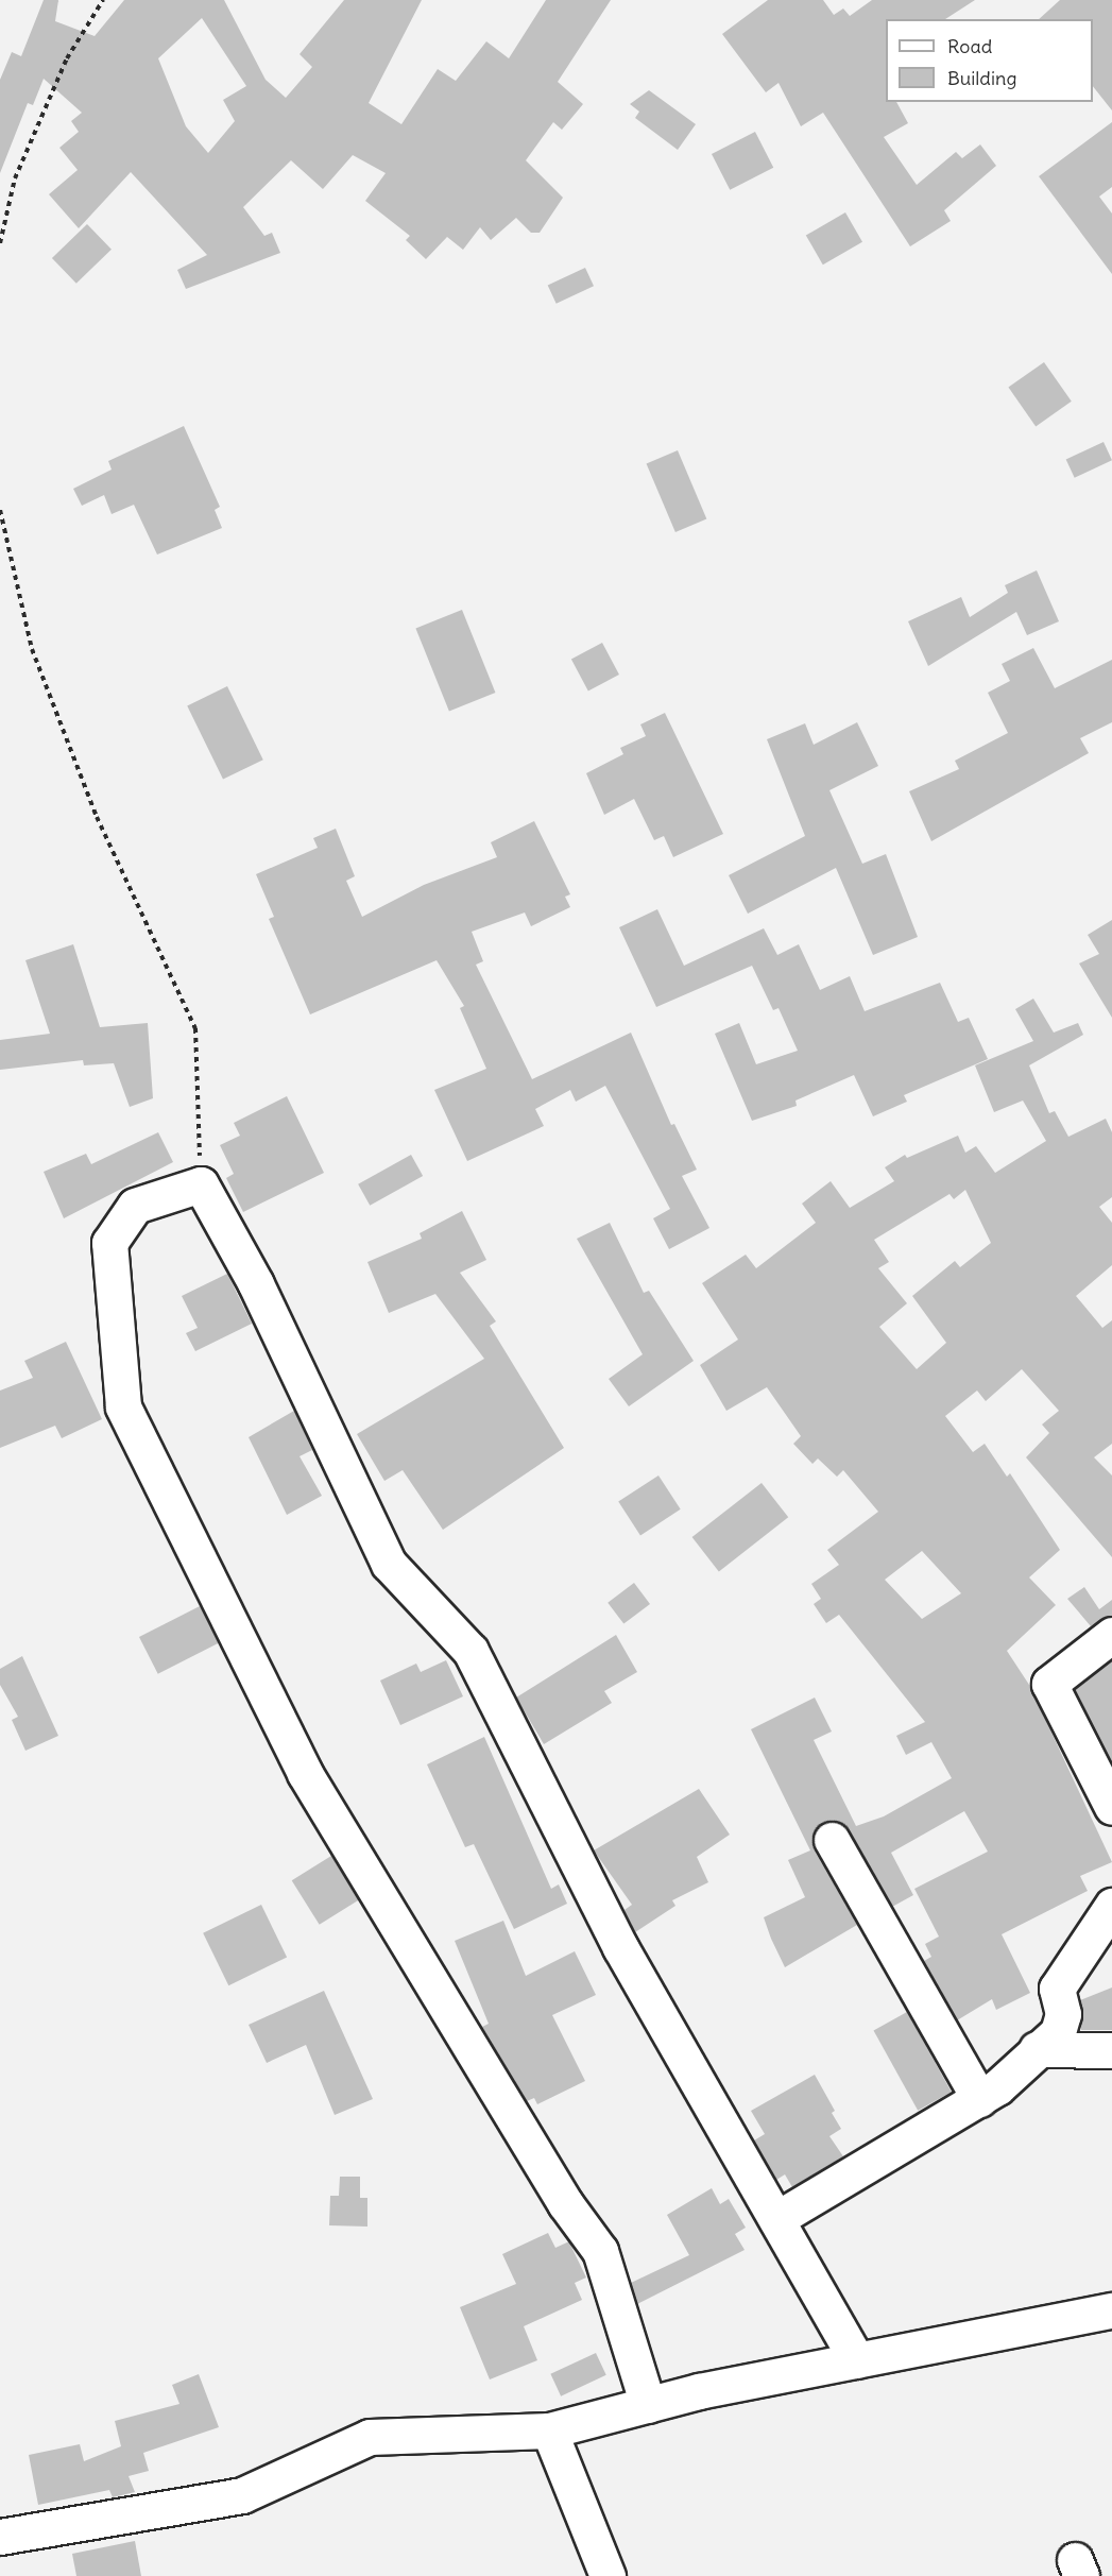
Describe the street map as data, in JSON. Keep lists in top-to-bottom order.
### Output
{
  "legend": ["Road", "Building"]
}
